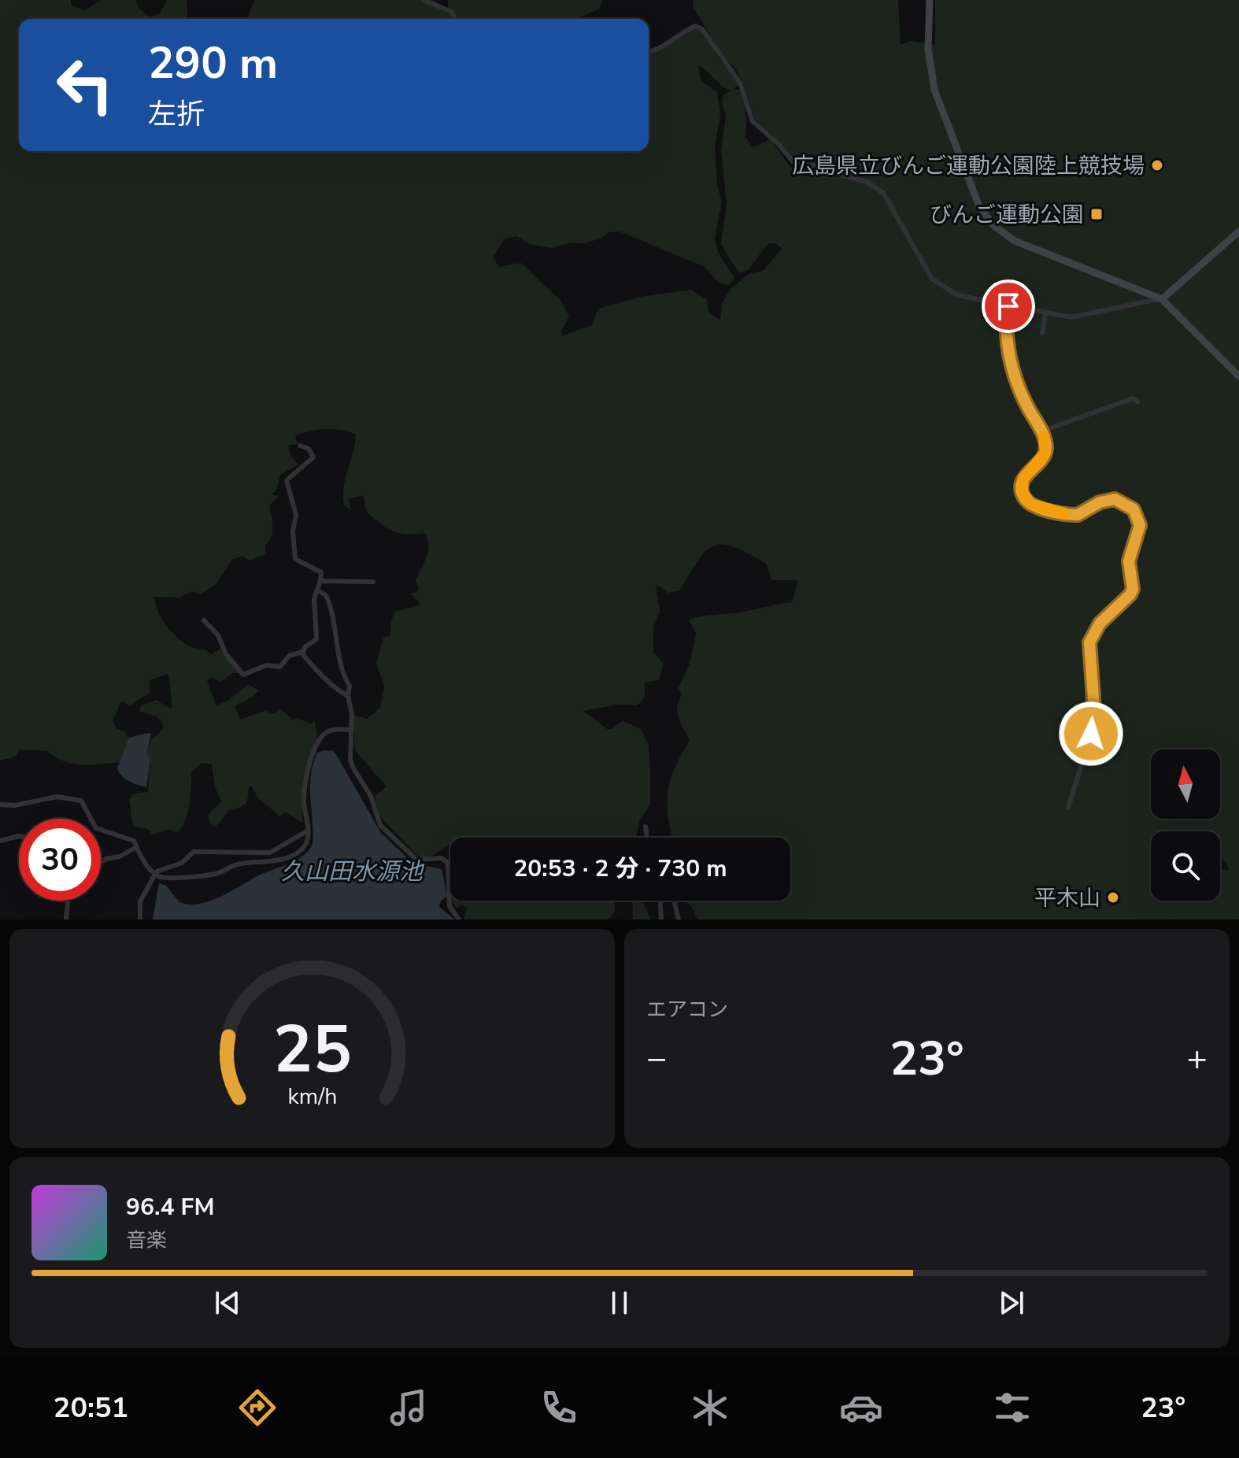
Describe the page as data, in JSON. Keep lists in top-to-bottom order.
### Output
{
  "water": ["久山田水源池"],
  "places": {
    "other": ["広島県立びんご運動公園陸上競技場", "平木山"],
    "transit": ["びんご運動公園"]
  },
  "north": "top",
  "page": {
    "turn": ["290 m", "左折"],
    "limit": "30",
    "trip": "20:53 · 2 分 · 730 m",
    "tile": "エアコン",
    "heat": ["−", "23°", "+"],
    "song": ["96.4 FM", "音楽"],
    "tabs": ["20:51", "23°"],
    "gauge": ["25", "km/h"]
  }
}
